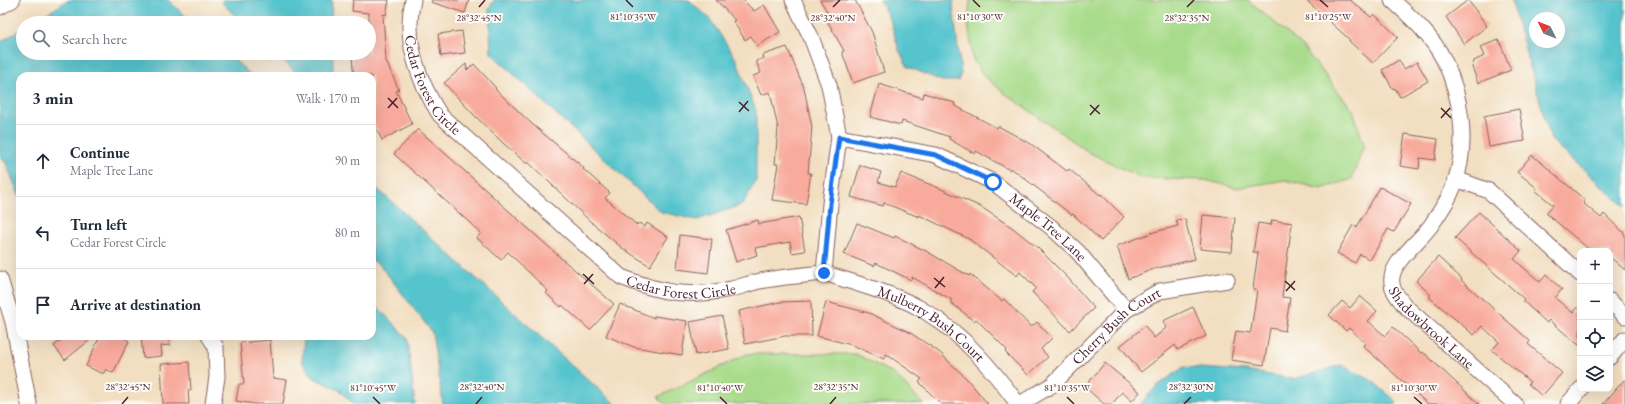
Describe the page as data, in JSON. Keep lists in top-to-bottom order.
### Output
{
  "streets": {
    "street": [
      "Cedar Forest Circle",
      "Maple Tree Lane",
      "Shadowbrook Lane",
      "Mulberry Bush Court",
      "Cherry Bush Court"
    ]
  },
  "crossings": [
    ["Cedar Forest Circle", "Mulberry Bush Court"],
    ["Maple Tree Lane", "Cherry Bush Court"],
    ["Mulberry Bush Court", "Cherry Bush Court"]
  ],
  "north": "top left",
  "page": {
    "search": "Search here",
    "heading": ["3 min", "Walk · 170 m"],
    "list": [
      ["Continue", "Maple Tree Lane", "90 m"],
      ["Turn left", "Cedar Forest Circle", "80 m"],
      "Arrive at destination"
    ],
    "map_buttons": ["+", "−"]
  },
  "coordinates": [
    "81°10'35\"W",
    "81°10'30\"W",
    "81°10'25\"W",
    "28°32'45\"N",
    "28°32'40\"N",
    "28°32'35\"N",
    "28°32'30\"N",
    "81°10'45\"W",
    "81°10'40\"W"
  ]
}
